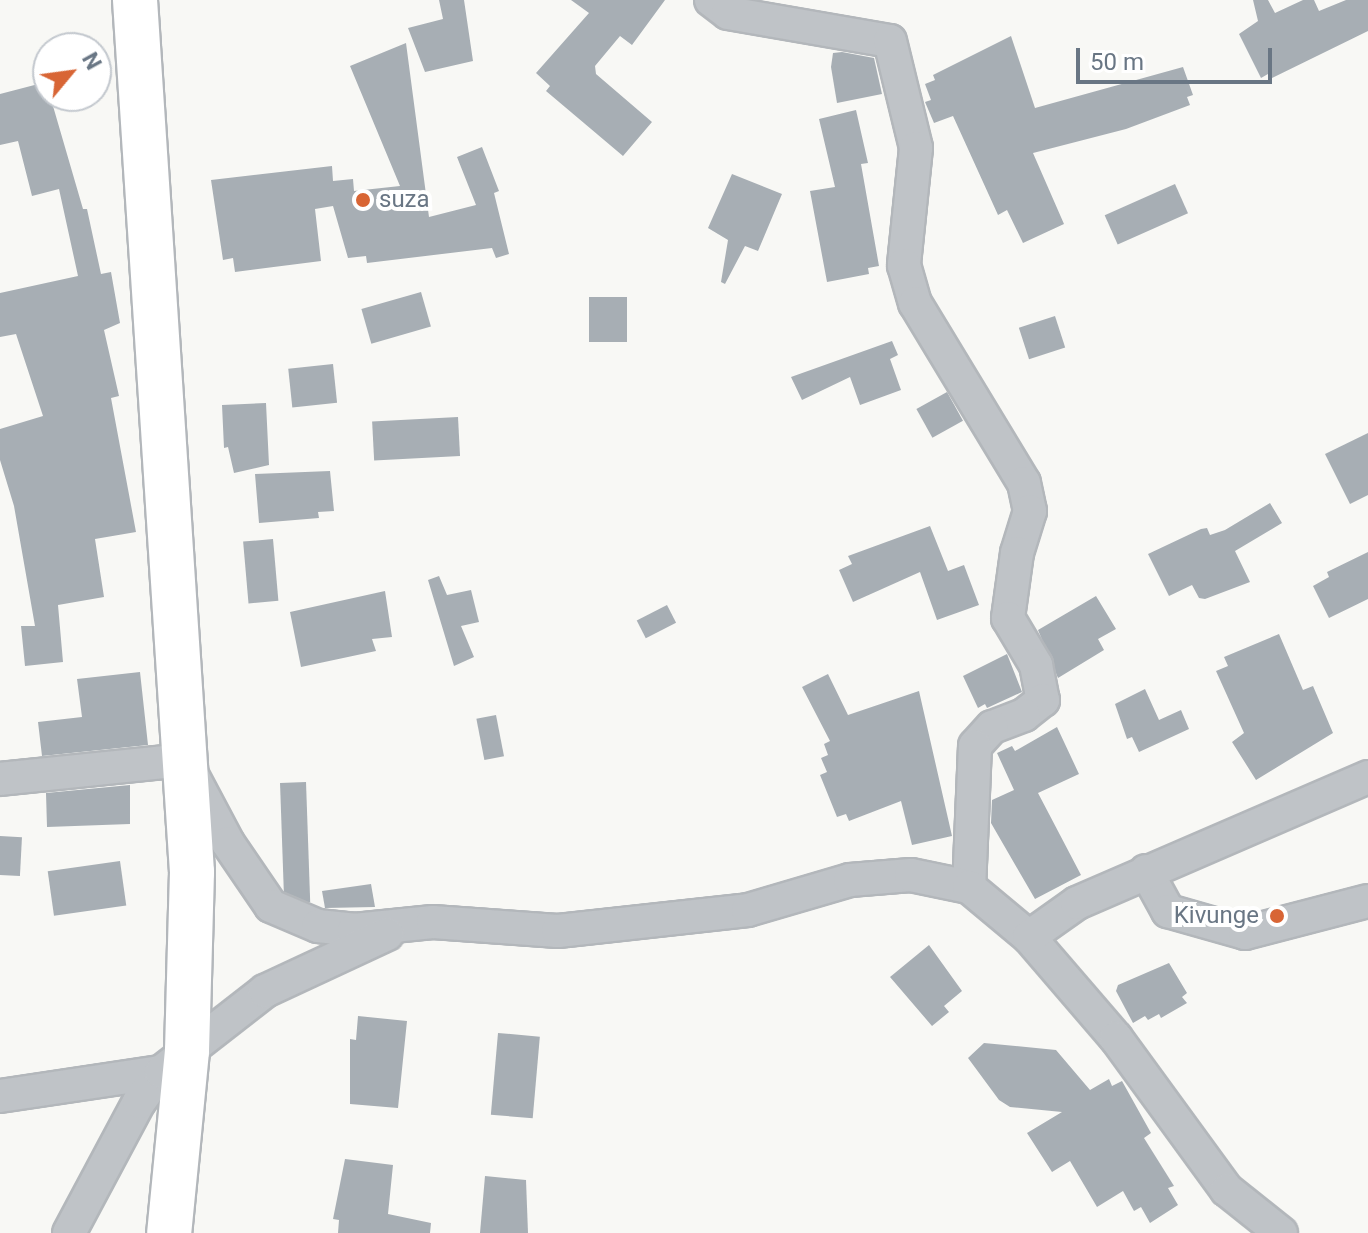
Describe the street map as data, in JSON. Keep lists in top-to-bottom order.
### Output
{
  "places": ["suza", "Kivunge"],
  "scale_bar": "50 m",
  "north": "top right"
}
